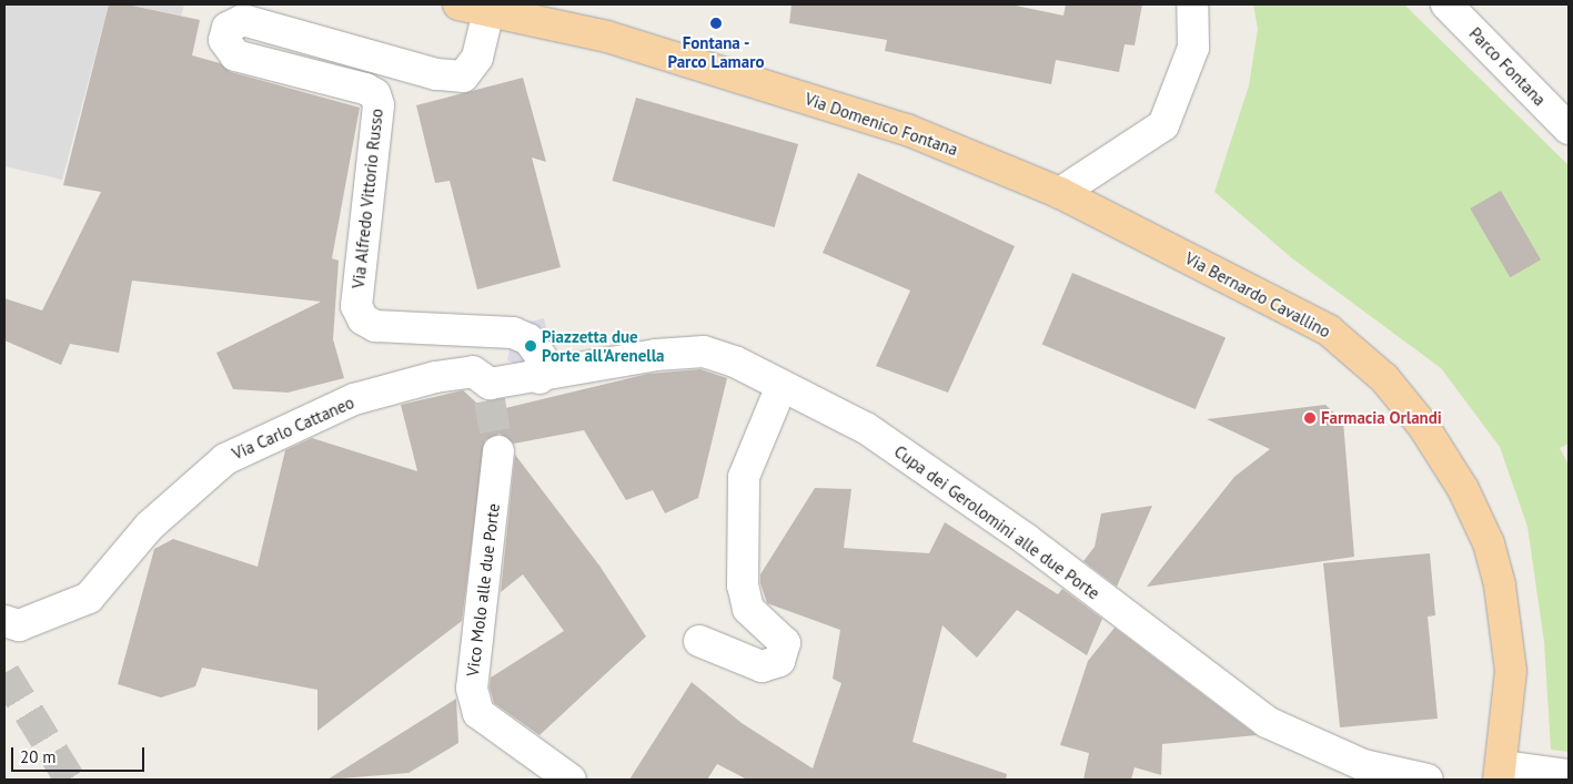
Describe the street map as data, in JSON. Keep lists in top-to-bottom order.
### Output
{
  "streets": {
    "main road": ["Via Domenico Fontana", "Via Bernardo Cavallino"],
    "street": [
      "Parco Fontana",
      "Via Alfredo Vittorio Russo",
      "Via Carlo Cattaneo",
      "Cupa dei Gerolomini alle due Porte",
      "Vico Molo alle due Porte"
    ]
  },
  "crossings": [
    ["Via Domenico Fontana", "Via Alfredo Vittorio Russo"],
    ["Via Domenico Fontana", "Via Bernardo Cavallino"],
    ["Via Alfredo Vittorio Russo", "Via Carlo Cattaneo"],
    ["Via Alfredo Vittorio Russo", "Cupa dei Gerolomini alle due Porte"],
    ["Via Carlo Cattaneo", "Cupa dei Gerolomini alle due Porte"]
  ],
  "places": ["Fontana - Parco Lamaro", "Piazzetta due Porte all'Arenella", "Farmacia Orlandi"],
  "scale_bar": "20 m"
}
